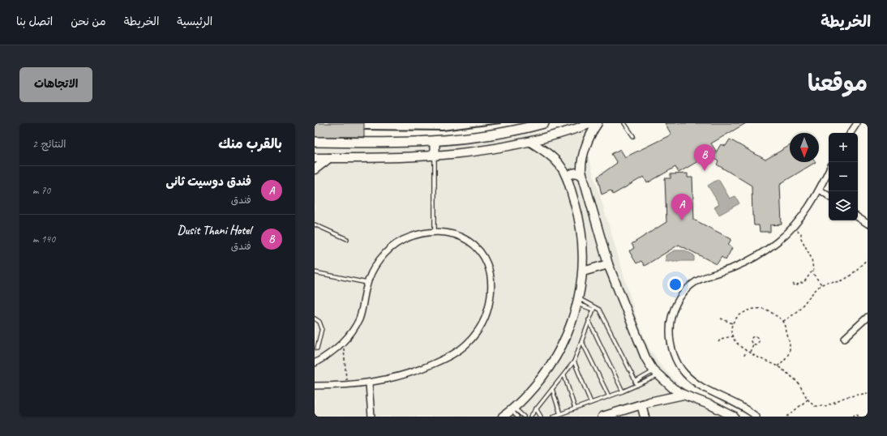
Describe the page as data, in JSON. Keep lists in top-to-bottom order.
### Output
{
  "north": "bottom",
  "page": {
    "header": "الخريطة",
    "nav": [
      "الرئيسية",
      "الخريطة",
      "من نحن",
      "اتصل بنا"
    ],
    "title": "موقعنا",
    "buttons": "الاتجاهات",
    "heading": ["بالقرب منك", "النتائج: 2"],
    "map_buttons": ["+", "−"],
    "pins": ["B", "A"],
    "list": [
      {
        "mark": "A",
        "name": "فندق دوسيت ثانى",
        "note": "فندق",
        "value": "70 m"
      },
      {
        "mark": "B",
        "name": "Dusit Thani Hotel",
        "note": "فندق",
        "value": "140 m"
      }
    ]
  }
}
